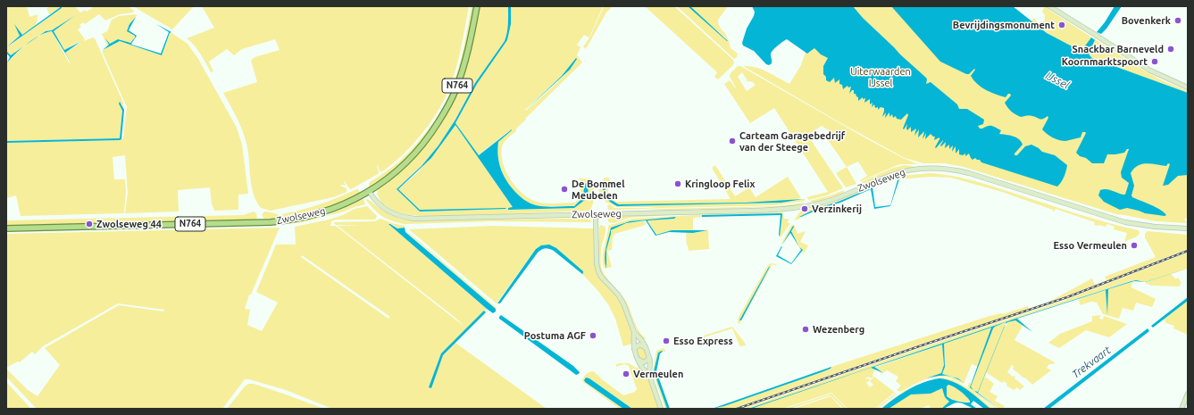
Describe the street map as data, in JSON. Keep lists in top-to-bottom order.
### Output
{
  "streets": {
    "main road": ["N764", "Zwolseweg"]
  },
  "crossings": [
    ["N764", "Zwolseweg"]
  ],
  "water": ["IJssel", "Trekvaart"],
  "parks": ["Uiterwaarden IJssel"],
  "places": [
    "Bovenkerk",
    "Bevrijdingsmonument",
    "Snackbar Barneveld",
    "Koornmarktspoort",
    "Carteam Garagebedrijf van der Steege",
    "Kringloop Felix",
    "De Bommel Meubelen",
    "Verzinkerij",
    "Zwolseweg 44",
    "Esso Vermeulen",
    "Wezenberg",
    "Postuma AGF",
    "Esso Express",
    "Vermeulen"
  ]
}
